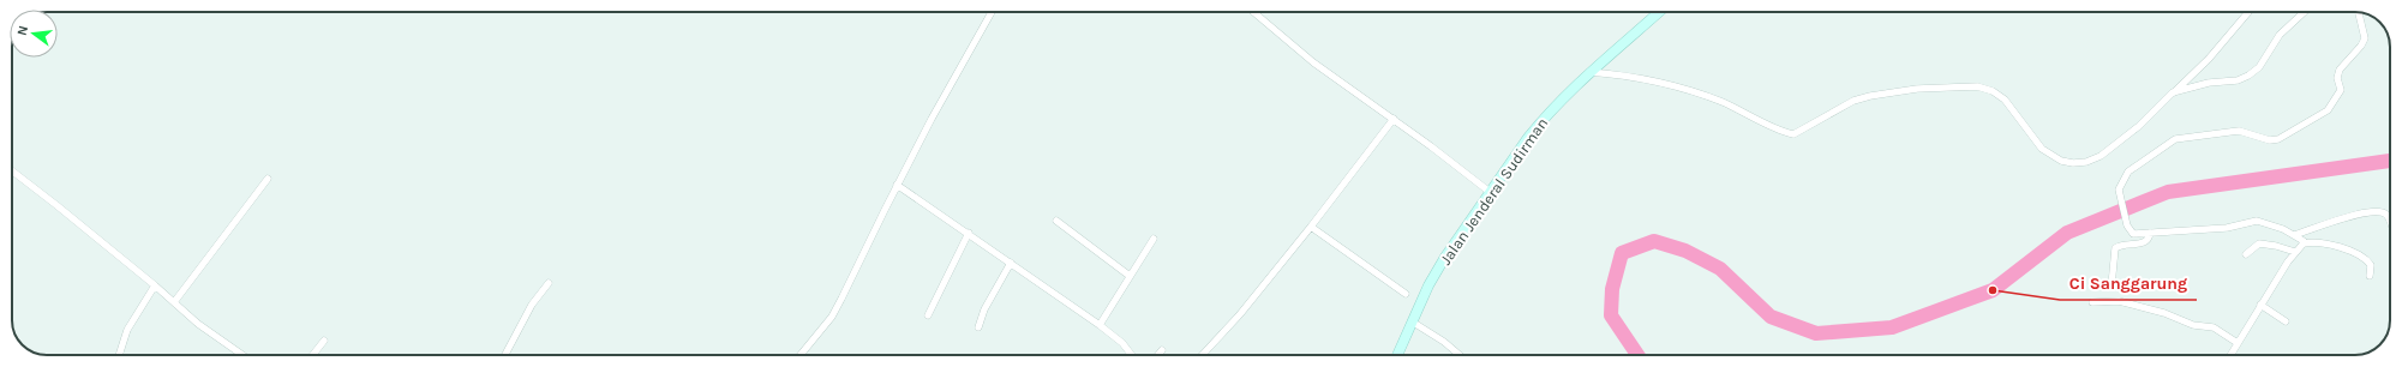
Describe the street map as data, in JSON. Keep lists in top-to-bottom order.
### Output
{
  "streets": {
    "main road": ["Jalan Jenderal Sudirman"]
  },
  "places": ["Ci Sanggarung"],
  "north": "left"
}
